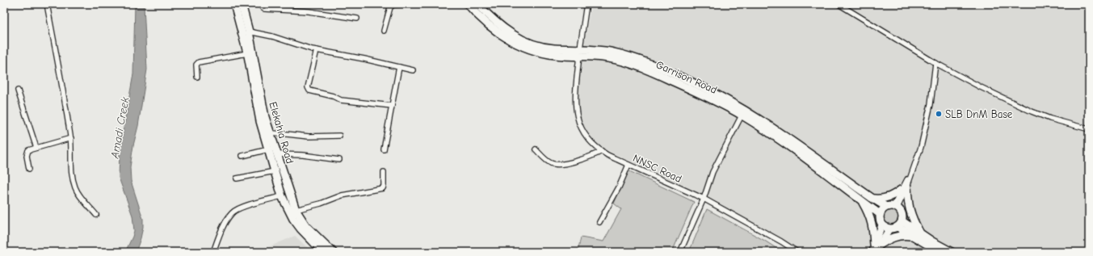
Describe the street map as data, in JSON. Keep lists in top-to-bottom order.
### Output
{
  "streets": {
    "main road": ["Garrison Road", "Elekahia Road"],
    "street": ["NNSC Road"]
  },
  "crossings": [
    ["Garrison Road", "NNSC Road"]
  ],
  "water": ["Amadi Creek"],
  "places": ["SLB DnM Base"]
}
